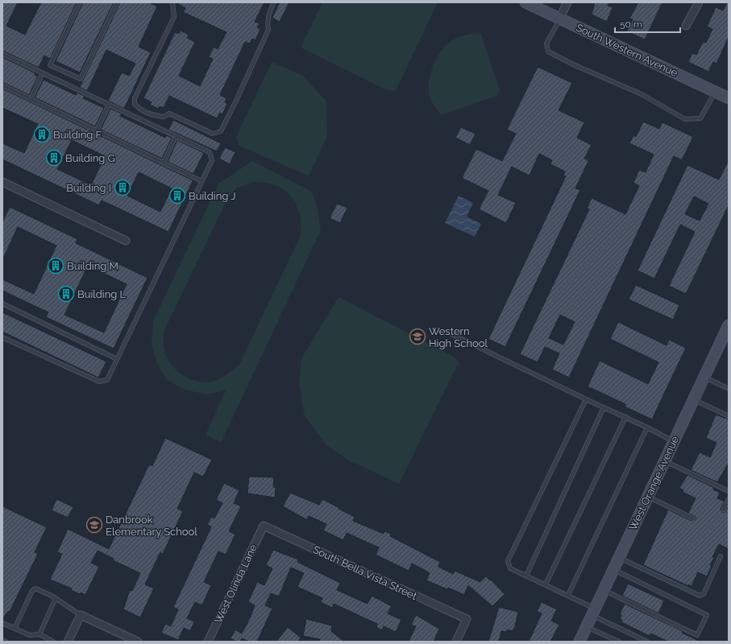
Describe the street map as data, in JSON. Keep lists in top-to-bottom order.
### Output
{
  "streets": {
    "main road": ["South Western Avenue", "West Orange Avenue"],
    "street": ["South Bella Vista Street", "West Olinda Lane"]
  },
  "crossings": [
    ["South Bella Vista Street", "West Olinda Lane"]
  ],
  "places": {
    "building": [
      "Building F",
      "Building G",
      "Building I",
      "Building J",
      "Building M",
      "Building L"
    ],
    "school or university": ["Western High School", "Danbrook Elementary School"]
  },
  "scale_bar": "50 m"
}
